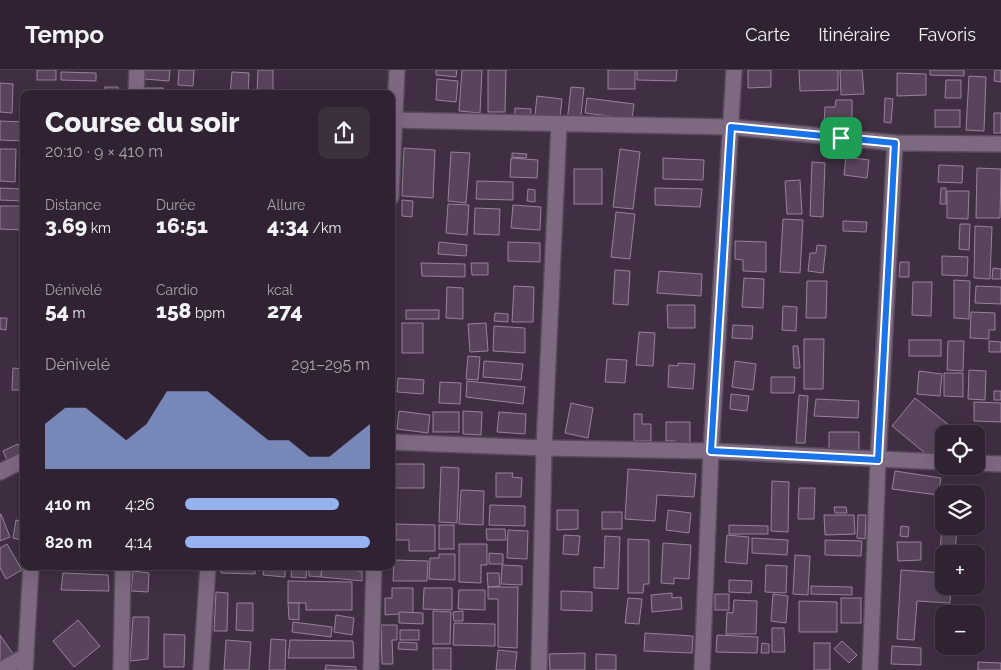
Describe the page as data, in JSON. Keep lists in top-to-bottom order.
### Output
{
  "page": {
    "header": "Tempo",
    "nav": ["Carte", "Itinéraire", "Favoris"],
    "heading": ["Course du soir", "20:10 · 9 × 410 m"],
    "stats": [
      ["Distance", "3.69 km"],
      ["Durée", "16:51"],
      ["Allure", "4:34 /km"],
      ["Dénivelé", "54 m"],
      ["Cardio", "158 bpm"],
      ["kcal", "274"]
    ],
    "chart": ["Dénivelé", "291–295 m"],
    "map_buttons": ["+", "−"],
    "list": [
      {
        "name": "410 m",
        "note": "4:26"
      },
      {
        "name": "820 m",
        "note": "4:14"
      }
    ]
  }
}
